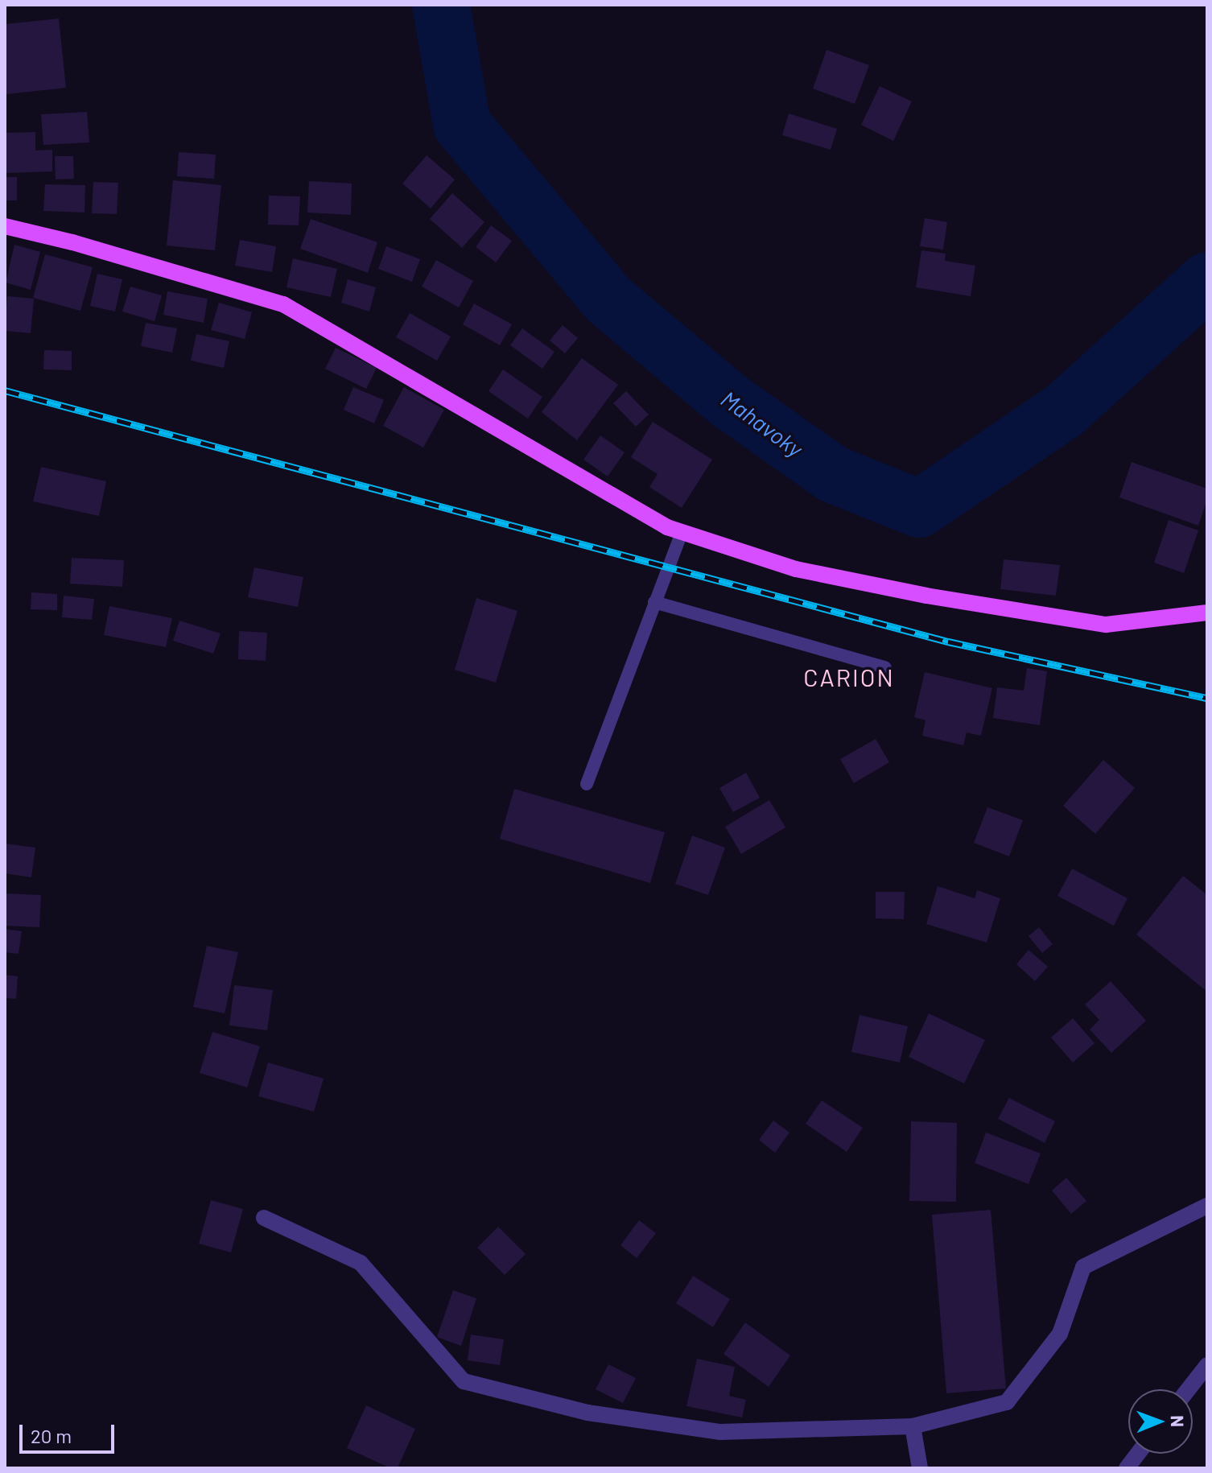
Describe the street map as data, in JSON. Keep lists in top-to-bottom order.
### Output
{
  "districts": ["CARION"],
  "water": ["Mahavoky"],
  "scale_bar": "20 m",
  "north": "right"
}
